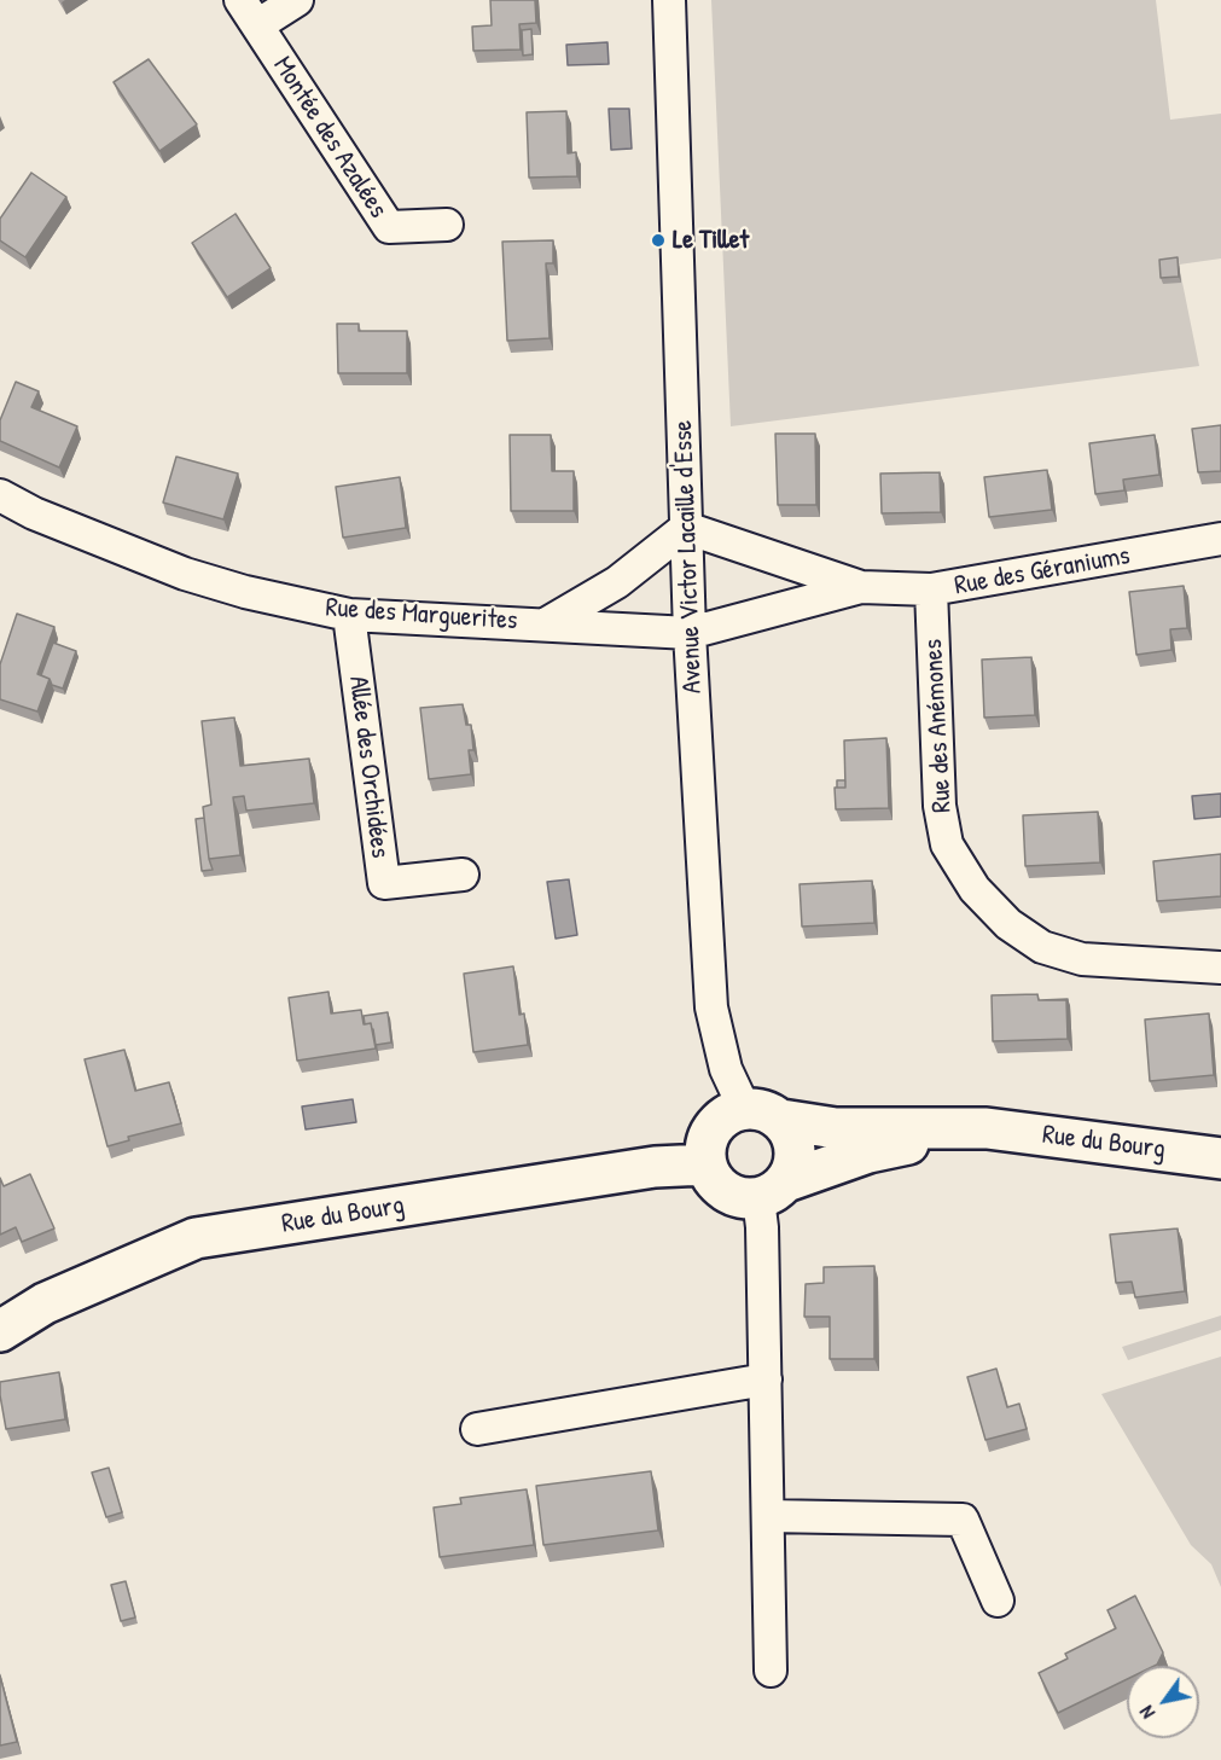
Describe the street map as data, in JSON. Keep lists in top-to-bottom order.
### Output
{
  "streets": {
    "street": [
      "Montée des Azalées",
      "Avenue Victor Lacaille d'Esse",
      "Rue des Géraniums",
      "Rue des Marguerites",
      "Rue des Anémones",
      "Allée des Orchidées",
      "Rue du Bourg"
    ]
  },
  "crossings": [
    ["Avenue Victor Lacaille d'Esse", "Rue des Géraniums"],
    ["Avenue Victor Lacaille d'Esse", "Rue des Marguerites"],
    ["Avenue Victor Lacaille d'Esse", "Rue du Bourg"],
    ["Rue des Géraniums", "Rue des Marguerites"],
    ["Rue des Géraniums", "Rue des Anémones"],
    ["Rue des Marguerites", "Allée des Orchidées"]
  ],
  "places": ["Le Tillet"],
  "north": "bottom left"
}
